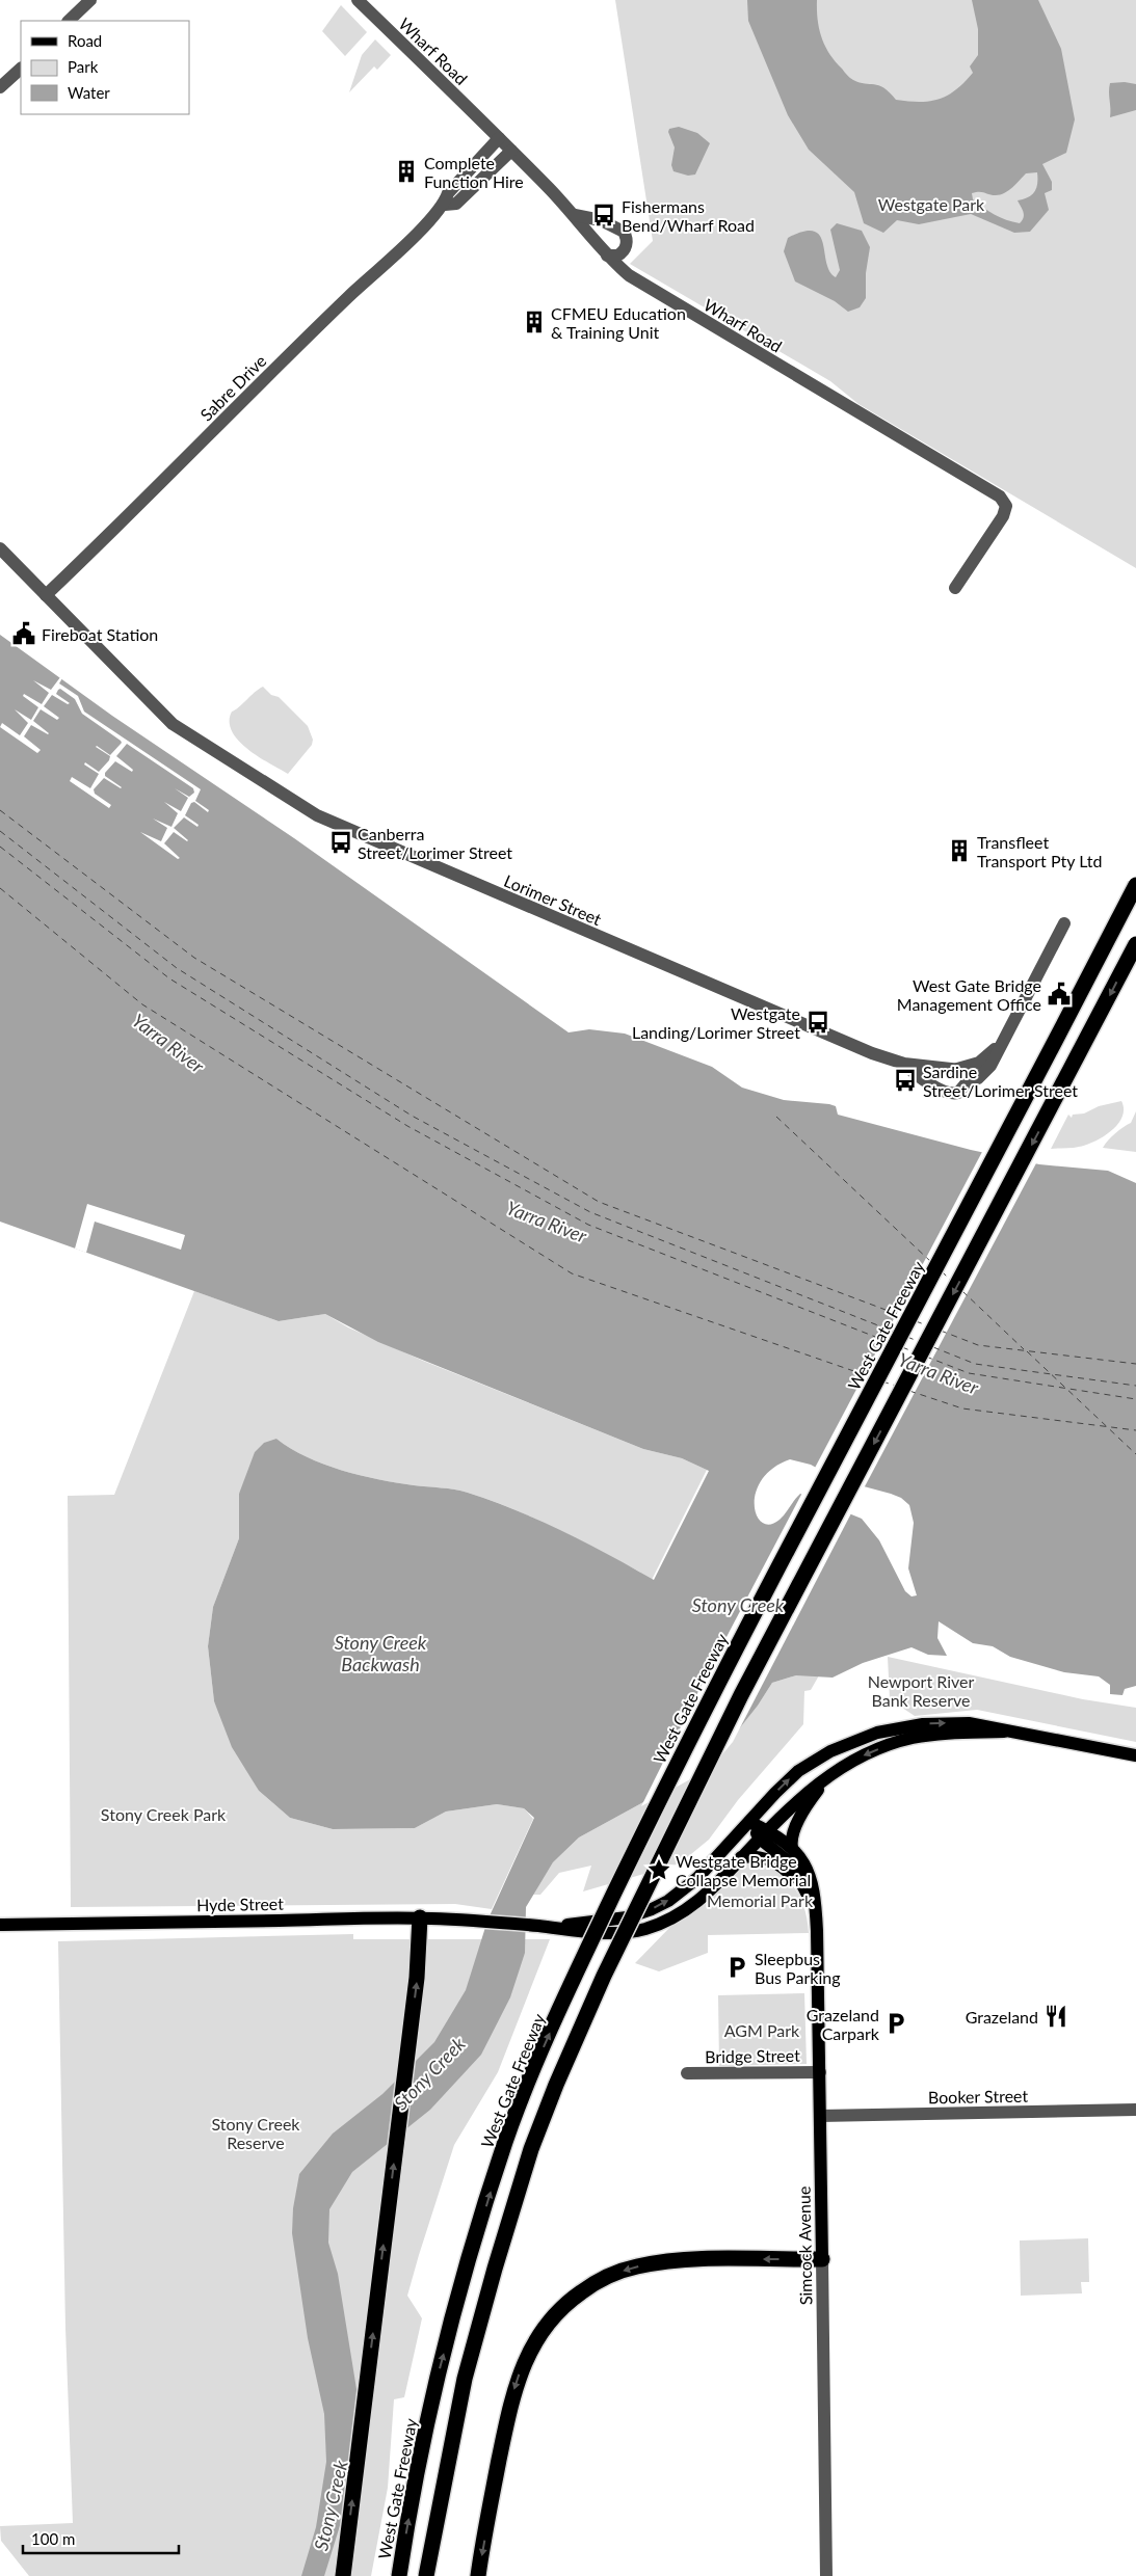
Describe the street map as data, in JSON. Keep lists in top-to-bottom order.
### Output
{
  "streets": {
    "highway": ["West Gate Freeway"],
    "main road": ["Hyde Street", "Simcock Avenue"],
    "street": [
      "Wharf Road",
      "Sabre Drive",
      "Lorimer Street",
      "Bridge Street",
      "Booker Street"
    ]
  },
  "crossings": [
    ["Wharf Road", "Sabre Drive"],
    ["Sabre Drive", "Lorimer Street"],
    ["Bridge Street", "Simcock Avenue"],
    ["Booker Street", "Simcock Avenue"]
  ],
  "water": ["Yarra River", "Stony Creek", "Stony Creek Backwash"],
  "parks": [
    "Westgate Park",
    "Newport River Bank Reserve",
    "Stony Creek Park",
    "Memorial Park",
    "AGM Park",
    "Stony Creek Reserve"
  ],
  "places": {
    "building": ["Complete Function Hire", "CFMEU Education & Training Unit", "Transfleet Transport Pty Ltd"],
    "bus stop": [
      "Fishermans Bend/Wharf Road",
      "Canberra Street/Lorimer Street",
      "Westgate Landing/Lorimer Street",
      "Sardine Street/Lorimer Street"
    ],
    "public building": ["Fireboat Station", "West Gate Bridge Management Office"],
    "place": ["Westgate Bridge Collapse Memorial"],
    "parking": ["Sleepbus Bus Parking", "Grazeland Carpark"],
    "restaurant": ["Grazeland"]
  },
  "legend": ["Road", "Park", "Water"],
  "scale_bar": "100 m"
}
